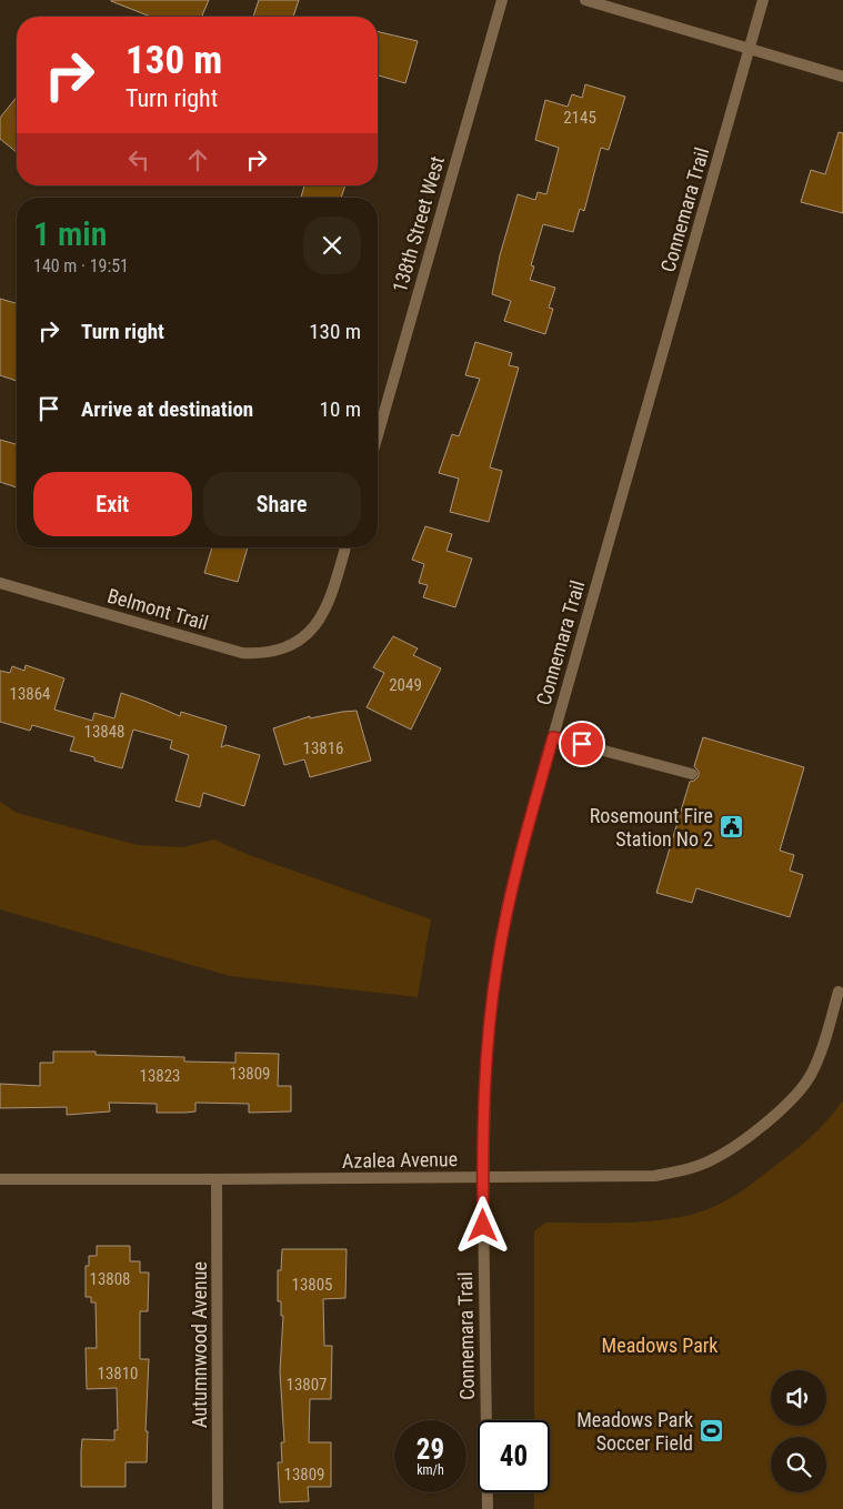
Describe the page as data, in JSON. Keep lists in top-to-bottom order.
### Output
{
  "streets": {
    "street": [
      "Connemara Trail",
      "138th Street West",
      "Belmont Trail",
      "Azalea Avenue",
      "Autumnwood Avenue"
    ]
  },
  "crossings": [
    ["Connemara Trail", "Azalea Avenue"],
    ["Azalea Avenue", "Autumnwood Avenue"]
  ],
  "parks": ["Meadows Park"],
  "places": {
    "public building": ["Rosemount Fire Station No 2"],
    "sports": ["Meadows Park Soccer Field"]
  },
  "house_numbers": [
    "2145",
    "2049",
    "13864",
    "13848",
    "13816",
    "13809",
    "13823",
    "13808",
    "13805",
    "13810",
    "13807",
    "13809"
  ],
  "page": {
    "turn": ["130 m", "Turn right"],
    "heading": ["1 min", "140 m · 19:51"],
    "list": [
      {
        "name": "Turn right",
        "value": "130 m"
      },
      {
        "name": "Arrive at destination",
        "value": "10 m"
      }
    ],
    "buttons": ["Exit", "Share"],
    "speed": "29 km/h",
    "limit": "40"
  }
}
